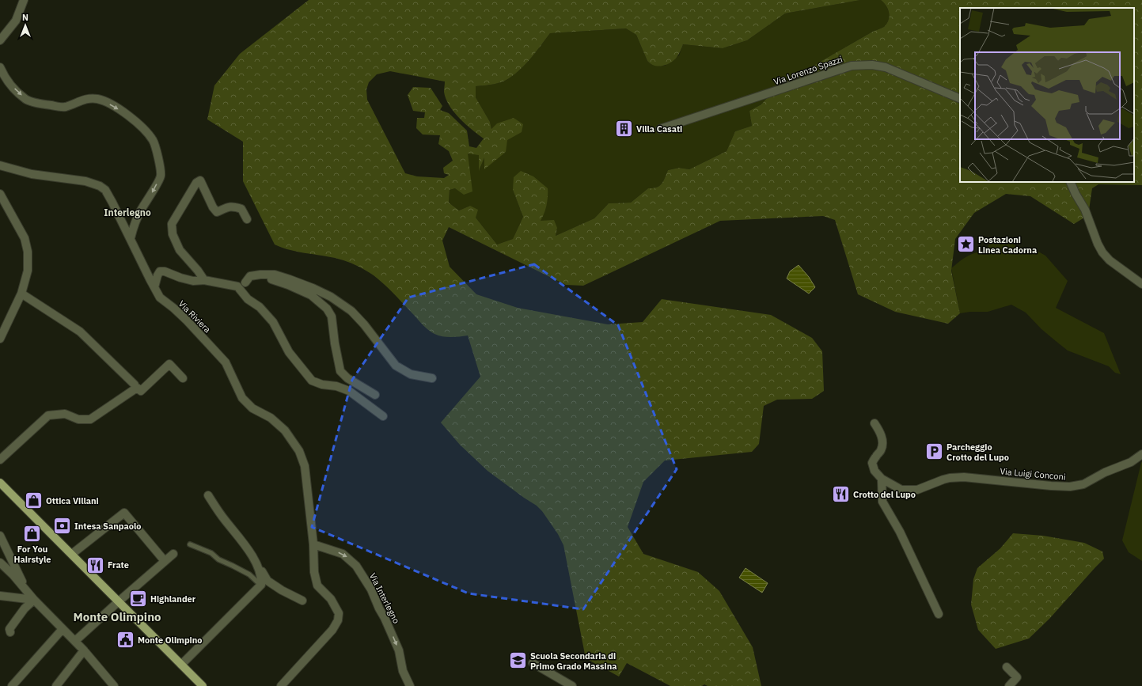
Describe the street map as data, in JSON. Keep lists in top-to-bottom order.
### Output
{
  "streets": {
    "street": [
      "Via Lorenzo Spazzi",
      "Via Riviera",
      "Via Luigi Conconi",
      "Via Interlegno"
    ]
  },
  "crossings": [
    ["Via Riviera", "Via Interlegno"]
  ],
  "one_way": ["Via Interlegno"],
  "districts": ["Interlegno", "Monte Olimpino"],
  "places": {
    "building": ["Villa Casati"],
    "place": ["Postazioni Linea Cadorna"],
    "parking": ["Parcheggio Crotto del Lupo"],
    "restaurant": ["Crotto del Lupo", "Frate"],
    "shop": ["Ottica Villani", "For You Hairstyle"],
    "bank": ["Intesa Sanpaolo"],
    "cafe": ["Highlander"],
    "public building": ["Monte Olimpino"],
    "school or university": ["Scuola Secondaria di Primo Grado Massina"]
  },
  "north": "top"
}
